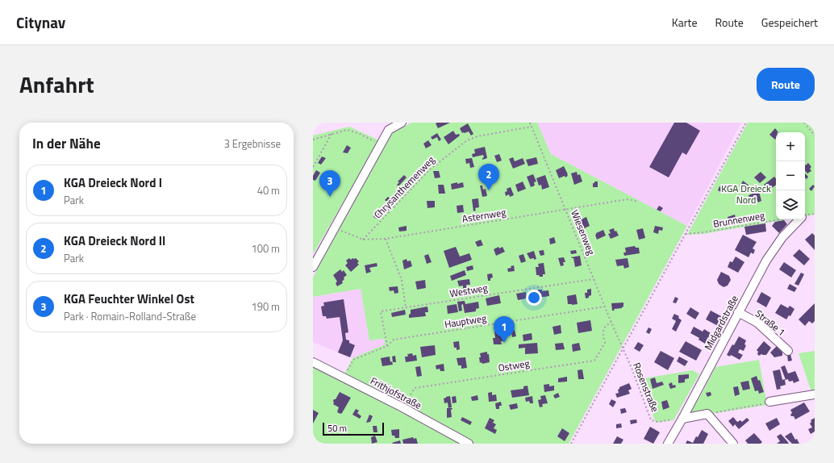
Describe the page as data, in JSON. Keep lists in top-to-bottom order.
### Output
{
  "streets": {
    "street": ["Midgardstraße", "Straße 1", "Frithjofstraße"],
    "path": [
      "Chrysanthemenweg",
      "Asternweg",
      "Brunnenweg",
      "Wiesenweg",
      "Westweg",
      "Hauptweg",
      "Ostweg",
      "Rosenstraße"
    ]
  },
  "crossings": [
    ["Chrysanthemenweg", "Asternweg"],
    ["Chrysanthemenweg", "Wiesenweg"],
    ["Asternweg", "Wiesenweg"],
    ["Wiesenweg", "Westweg"],
    ["Wiesenweg", "Hauptweg"],
    ["Wiesenweg", "Ostweg"],
    ["Wiesenweg", "Rosenstraße"],
    ["Westweg", "Hauptweg"],
    ["Hauptweg", "Frithjofstraße"],
    ["Midgardstraße", "Straße 1"],
    ["Midgardstraße", "Rosenstraße"],
    ["Ostweg", "Frithjofstraße"]
  ],
  "parks": ["KGA Dreieck Nord"],
  "scale_bar": "50 m",
  "page": {
    "header": "Citynav",
    "nav": ["Karte", "Route", "Gespeichert"],
    "title": "Anfahrt",
    "buttons": "Route",
    "heading": ["In der Nähe", "3 Ergebnisse"],
    "map_buttons": ["+", "−"],
    "pins": ["2", "3", "1"],
    "list": [
      {
        "mark": "1",
        "name": "KGA Dreieck Nord I",
        "note": "Park",
        "value": "40 m"
      },
      {
        "mark": "2",
        "name": "KGA Dreieck Nord II",
        "note": "Park",
        "value": "100 m"
      },
      {
        "mark": "3",
        "name": "KGA Feuchter Winkel Ost",
        "note": "Park · Romain-Rolland-Straße",
        "value": "190 m"
      }
    ],
    "scale": "50 m"
  }
}
